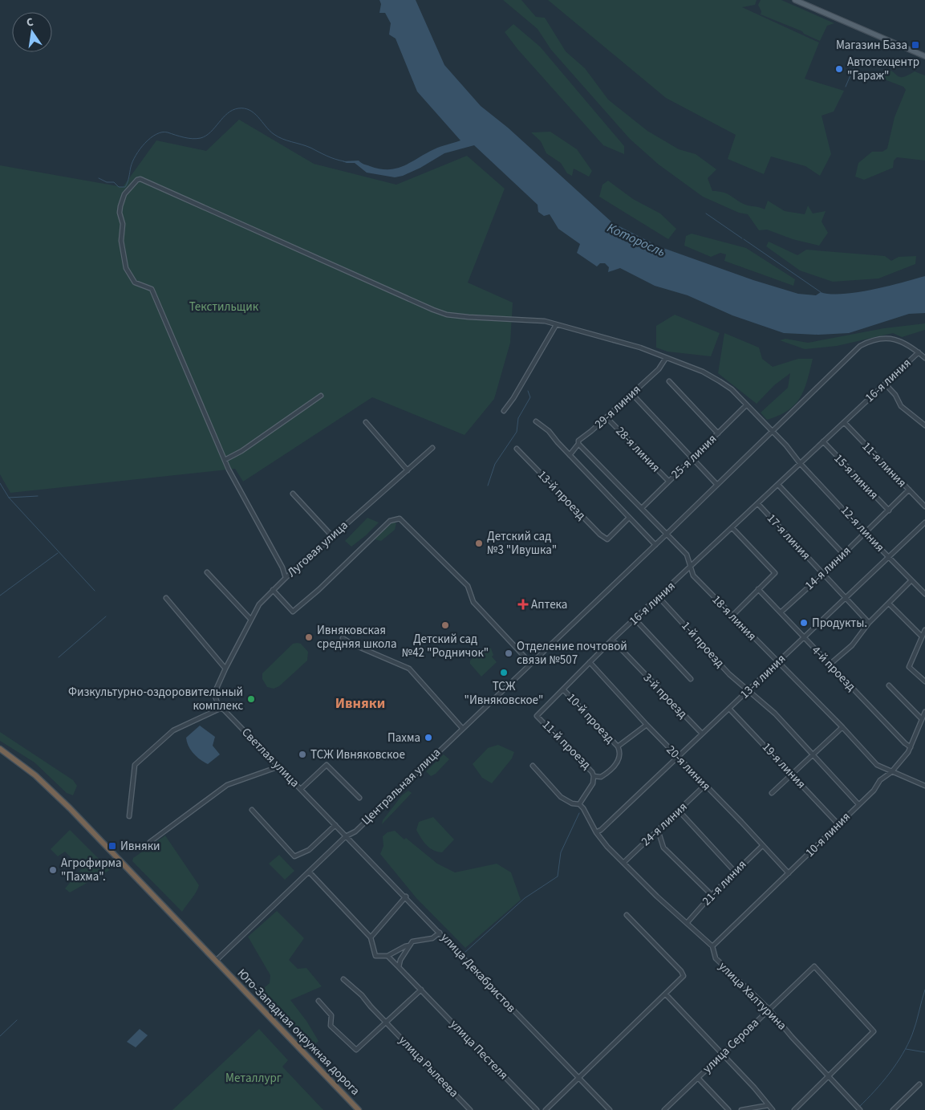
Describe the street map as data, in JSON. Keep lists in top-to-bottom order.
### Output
{
  "streets": {
    "highway": ["Юго-Западная окружная дорога"],
    "street": [
      "16-я линия",
      "29-я линия",
      "28-я линия",
      "25-я линия",
      "11-я линия",
      "15-я линия",
      "13-й проезд",
      "12-я линия",
      "17-я линия",
      "Луговая улица",
      "14-я линия",
      "18-я линия",
      "1-й проезд",
      "4-й проезд",
      "13-я линия",
      "3-й проезд",
      "10-й проезд",
      "11-й проезд",
      "Светлая улица",
      "19-я линия",
      "20-я линия",
      "Центральная улица",
      "24-я линия",
      "10-я линия",
      "21-я линия",
      "улица Декабристов",
      "улица Халтурина",
      "улица Серова",
      "улица Пестеля",
      "улица Рылеева"
    ]
  },
  "crossings": [
    ["16-я линия", "11-я линия"],
    ["16-я линия", "15-я линия"],
    ["16-я линия", "12-я линия"],
    ["16-я линия", "17-я линия"],
    ["16-я линия", "18-я линия"],
    ["16-я линия", "1-й проезд"],
    ["16-я линия", "3-й проезд"],
    ["16-я линия", "10-й проезд"],
    ["16-я линия", "11-й проезд"],
    ["16-я линия", "20-я линия"],
    ["16-я линия", "Центральная улица"],
    ["29-я линия", "28-я линия"],
    ["29-я линия", "12-я линия"],
    ["29-я линия", "18-я линия"],
    ["28-я линия", "25-я линия"],
    ["25-я линия", "12-я линия"],
    ["25-я линия", "18-я линия"],
    ["11-я линия", "14-я линия"],
    ["15-я линия", "14-я линия"],
    ["12-я линия", "14-я линия"],
    ["12-я линия", "13-я линия"],
    ["17-я линия", "14-я линия"],
    ["17-я линия", "13-я линия"],
    ["Луговая улица", "Светлая улица"],
    ["14-я линия", "4-й проезд"],
    ["18-я линия", "13-я линия"],
    ["18-я линия", "10-я линия"],
    ["1-й проезд", "13-я линия"],
    ["1-й проезд", "10-я линия"],
    ["4-й проезд", "13-я линия"],
    ["4-й проезд", "10-я линия"],
    ["13-я линия", "3-й проезд"],
    ["13-я линия", "19-я линия"],
    ["13-я линия", "20-я линия"],
    ["13-я линия", "улица Халтурина"],
    ["Светлая улица", "Центральная улица"],
    ["Светлая улица", "улица Декабристов"],
    ["19-я линия", "10-я линия"],
    ["20-я линия", "24-я линия"],
    ["20-я линия", "10-я линия"],
    ["20-я линия", "21-я линия"],
    ["Центральная улица", "улица Декабристов"],
    ["Центральная улица", "Юго-Западная окружная дорога"],
    ["24-я линия", "улица Халтурина"],
    ["10-я линия", "улица Халтурина"],
    ["21-я линия", "улица Халтурина"],
    ["улица Халтурина", "улица Серова"]
  ],
  "districts": ["Ивняки"],
  "water": ["Которосль"],
  "parks": ["Текстильщик", "Металлург"],
  "places": {
    "transit": ["Магазин База", "Ивняки"],
    "other": [
      "Автотехцентр \"Гараж\"",
      "Детский сад №3 \"Ивушка\"",
      "Продукты.",
      "Детский сад №42 \"Родничок\"",
      "Ивняковская средняя школа",
      "Отделение почтовой связи №507",
      "ТСЖ \"Ивняковское\"",
      "Физкультурно-оздоровительный комплекс",
      "Пахма",
      "ТСЖ Ивняковское",
      "Агрофирма \"Пахма\"."
    ],
    "health": ["Аптека"]
  },
  "north": "top"
}
